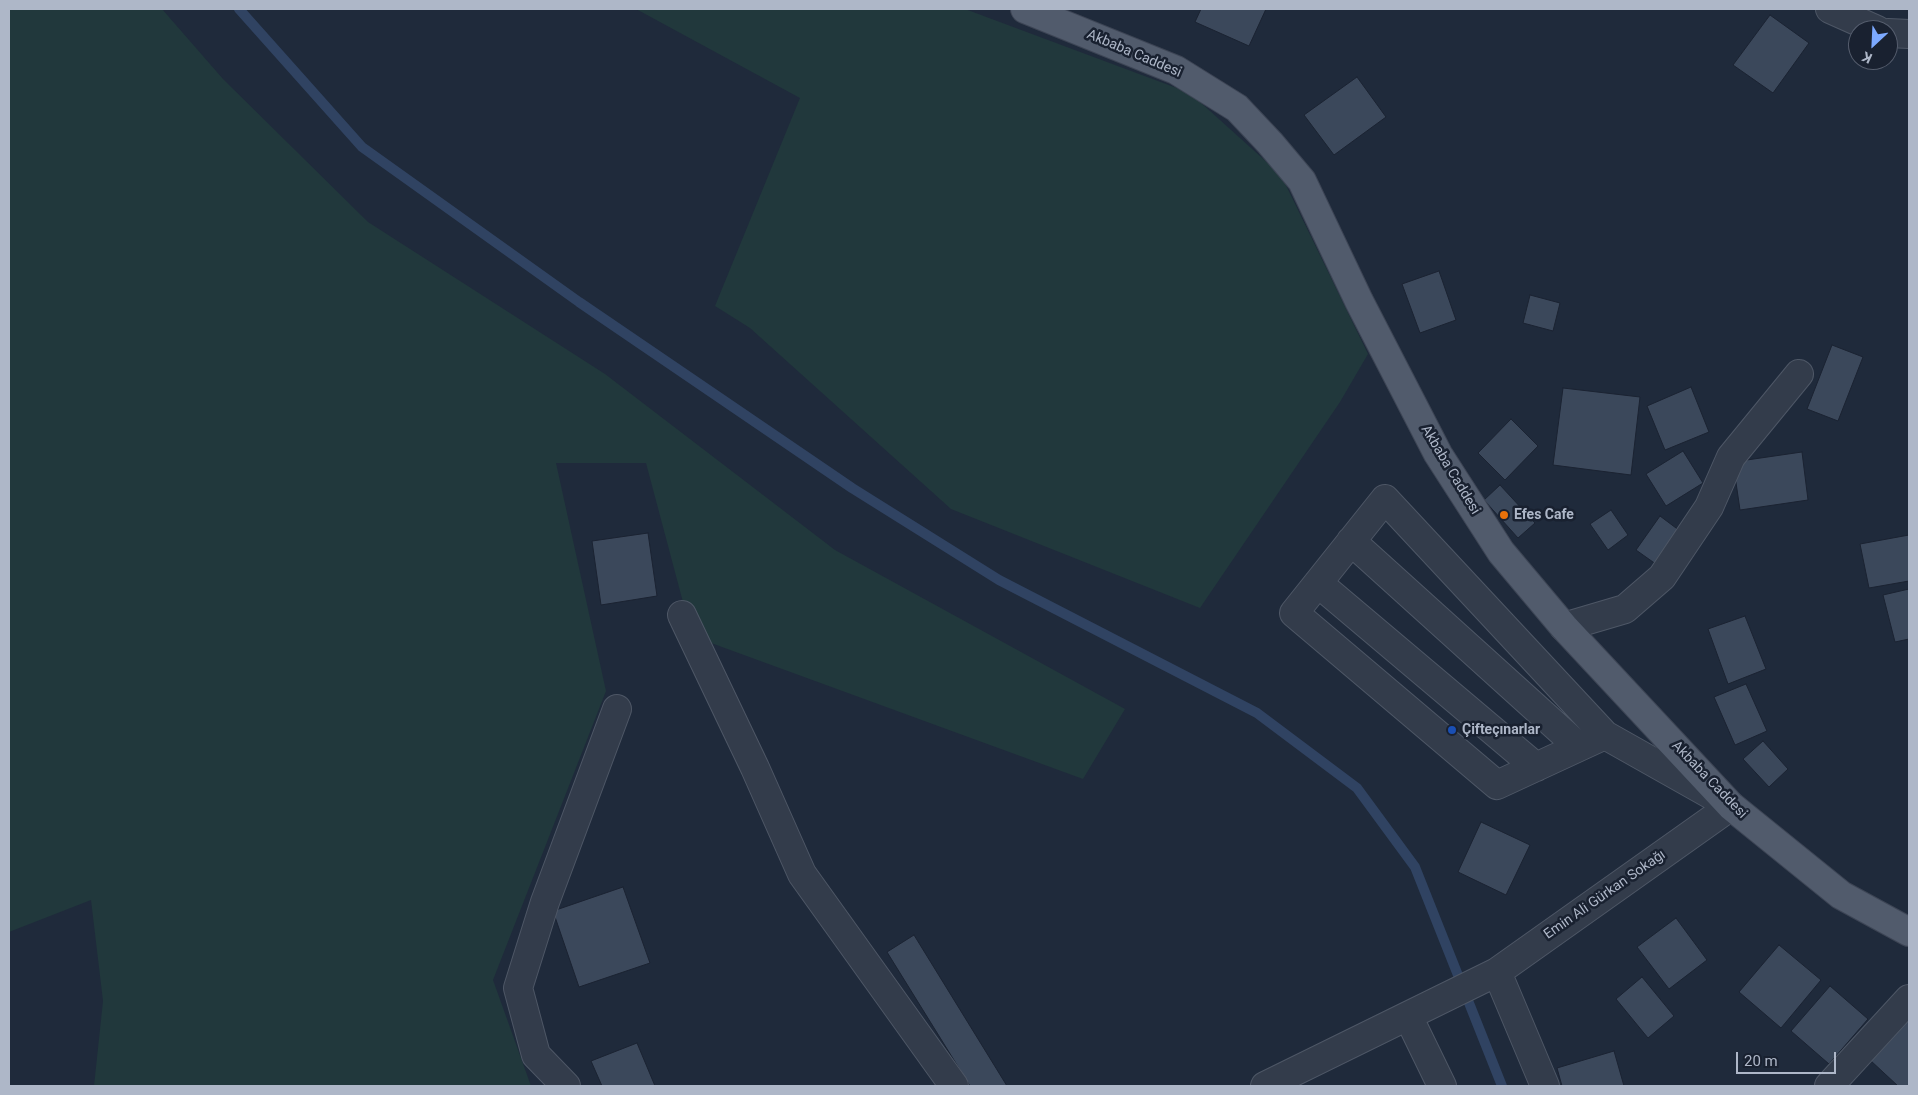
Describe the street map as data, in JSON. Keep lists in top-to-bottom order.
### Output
{
  "streets": {
    "main road": ["Akbaba Caddesi"],
    "street": ["Emin Ali Gürkan Sokağı"]
  },
  "crossings": [
    ["Akbaba Caddesi", "Emin Ali Gürkan Sokağı"]
  ],
  "places": ["Efes Cafe", "Çifteçınarlar"],
  "scale_bar": "20 m",
  "north": "bottom left"
}
